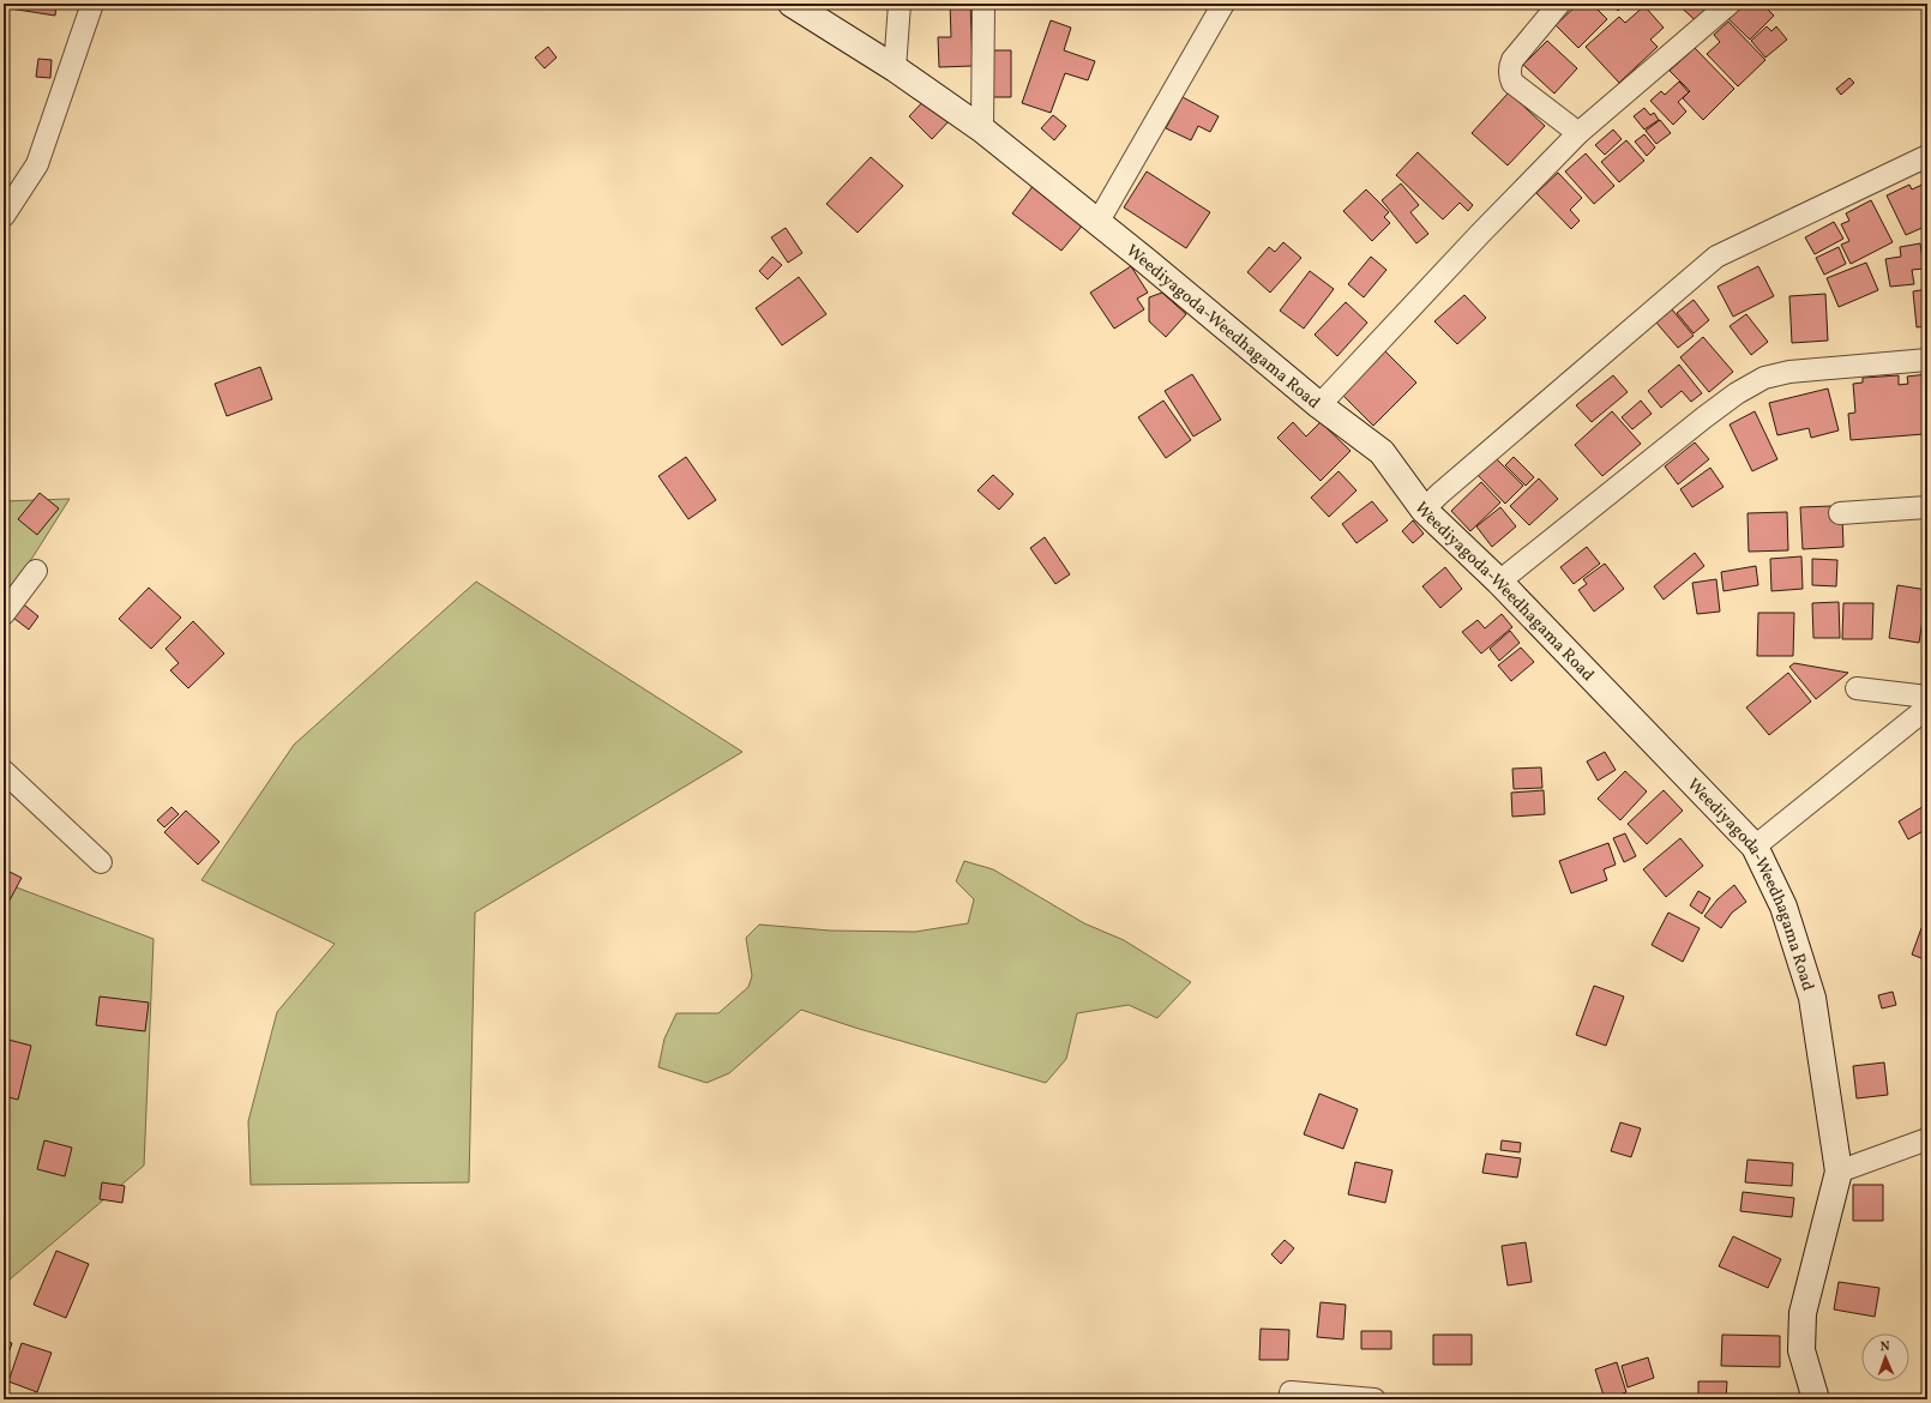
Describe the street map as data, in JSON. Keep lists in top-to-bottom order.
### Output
{
  "streets": {
    "street": ["Weediyagoda-Weedhagama Road"]
  },
  "north": "top"
}
